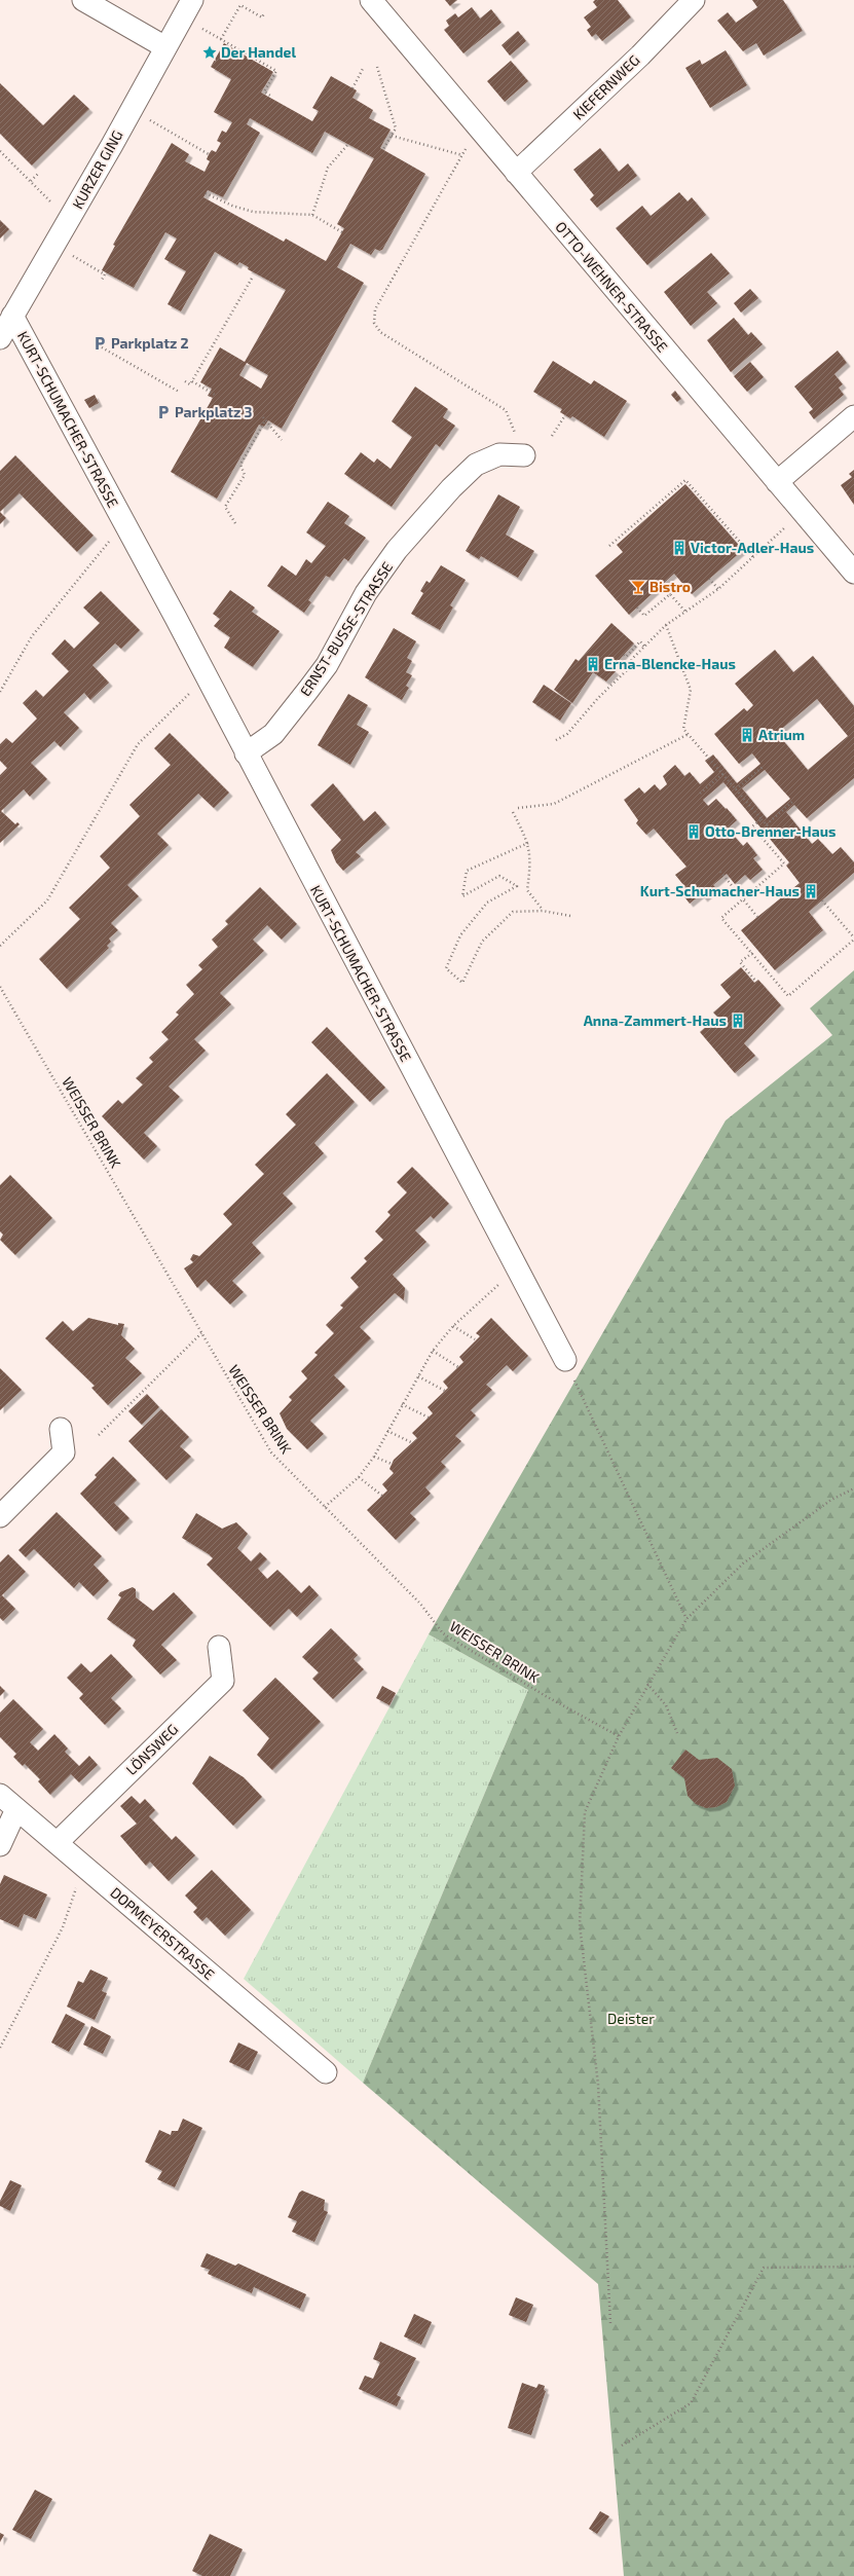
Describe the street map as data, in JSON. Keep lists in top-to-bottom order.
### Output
{
  "streets": {
    "street": [
      "KIEFERNWEG",
      "KURZER GING",
      "OTTO-WEHNER-STRASSE",
      "KURT-SCHUMACHER-STRASSE",
      "ERNST-BUSSE-STRASSE",
      "LÖNSWEG",
      "DOPMEYERSTRASSE"
    ],
    "path": ["WEISSER BRINK"]
  },
  "crossings": [
    ["KIEFERNWEG", "OTTO-WEHNER-STRASSE"],
    ["KURZER GING", "KURT-SCHUMACHER-STRASSE"],
    ["KURT-SCHUMACHER-STRASSE", "ERNST-BUSSE-STRASSE"],
    ["LÖNSWEG", "DOPMEYERSTRASSE"]
  ],
  "parks": ["Deister"],
  "places": {
    "place": ["Der Handel"],
    "parking": ["Parkplatz 2", "Parkplatz 3"],
    "building": [
      "Victor-Adler-Haus",
      "Erna-Blencke-Haus",
      "Atrium",
      "Otto-Brenner-Haus",
      "Kurt-Schumacher-Haus",
      "Anna-Zammert-Haus"
    ],
    "bar": ["Bistro"]
  }
}
